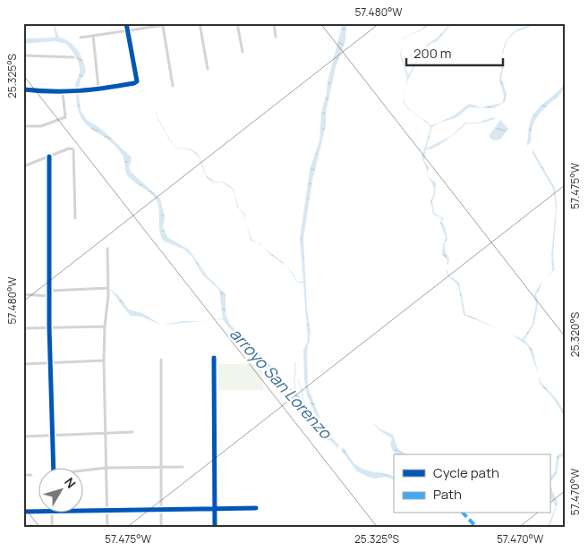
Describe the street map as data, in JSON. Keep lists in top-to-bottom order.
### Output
{
  "water": ["arroyo San Lorenzo"],
  "legend": ["Cycle path", "Path"],
  "scale_bar": "200 m",
  "north": "top right",
  "coordinates": [
    "57.480°W",
    "25.325°S",
    "57.475°W",
    "25.320°S",
    "57.470°W"
  ]
}
